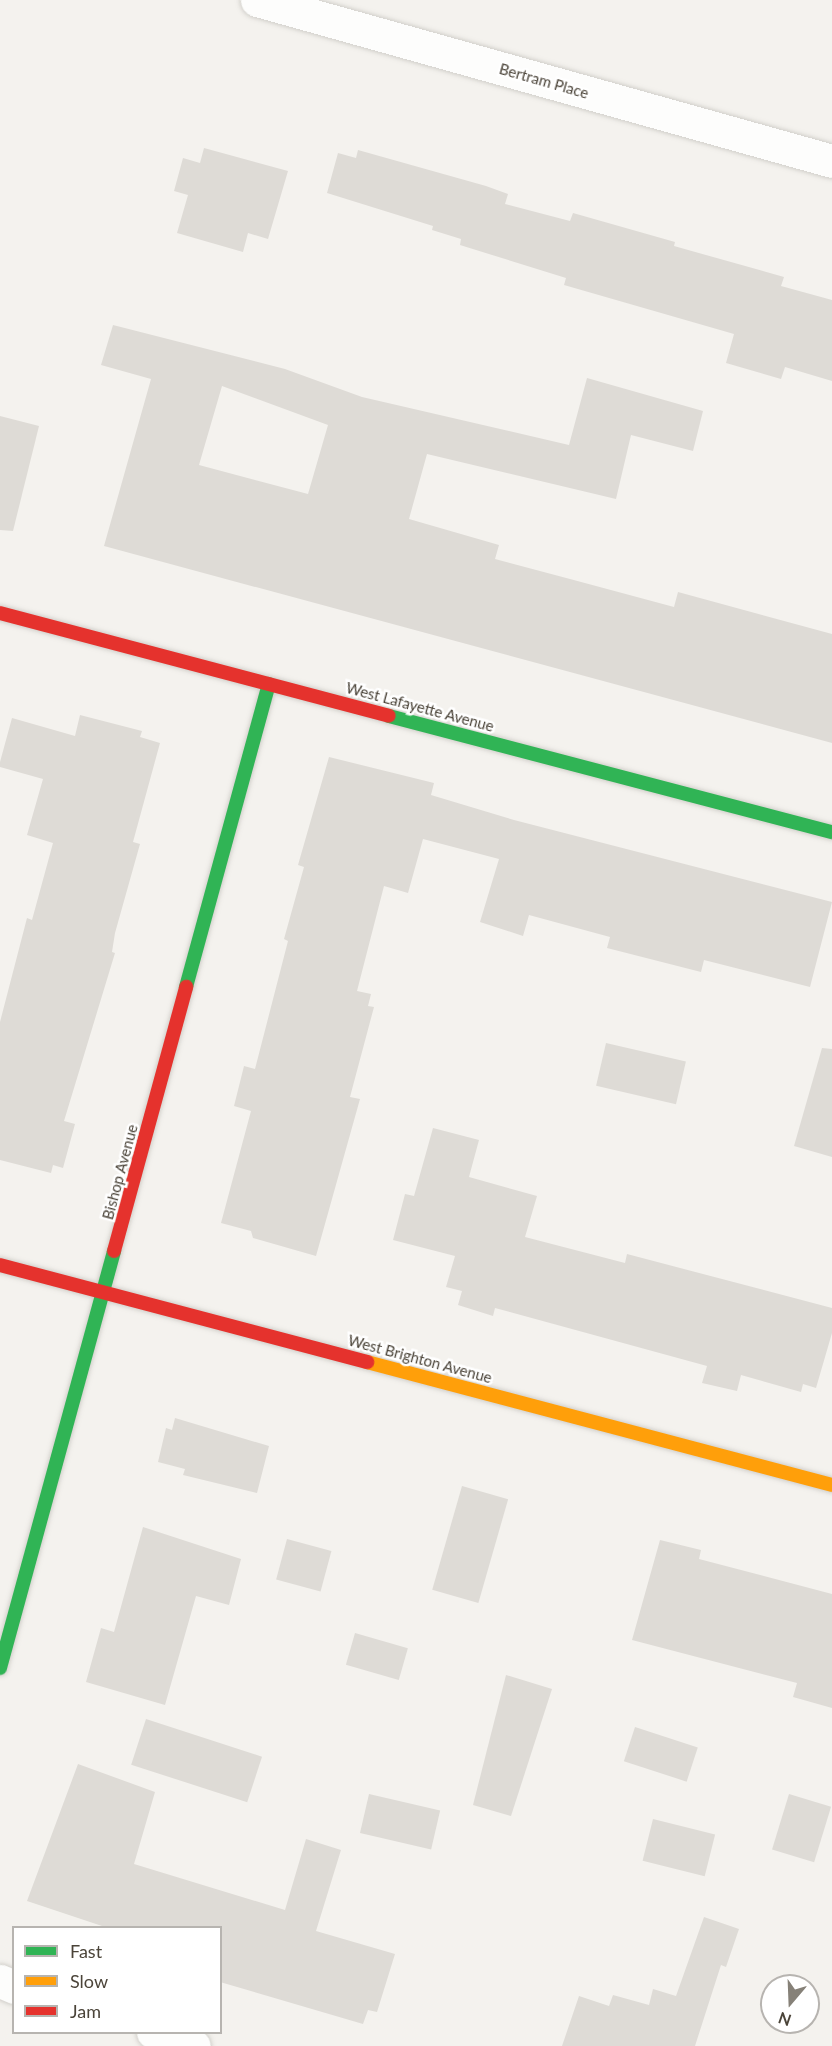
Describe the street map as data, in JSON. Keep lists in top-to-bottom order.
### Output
{
  "streets": {
    "street": [
      "Bertram Place",
      "West Lafayette Avenue",
      "Bishop Avenue",
      "West Brighton Avenue"
    ]
  },
  "crossings": [
    ["West Lafayette Avenue", "Bishop Avenue"],
    ["Bishop Avenue", "West Brighton Avenue"]
  ],
  "legend": ["Fast", "Slow", "Jam"],
  "north": "bottom"
}
